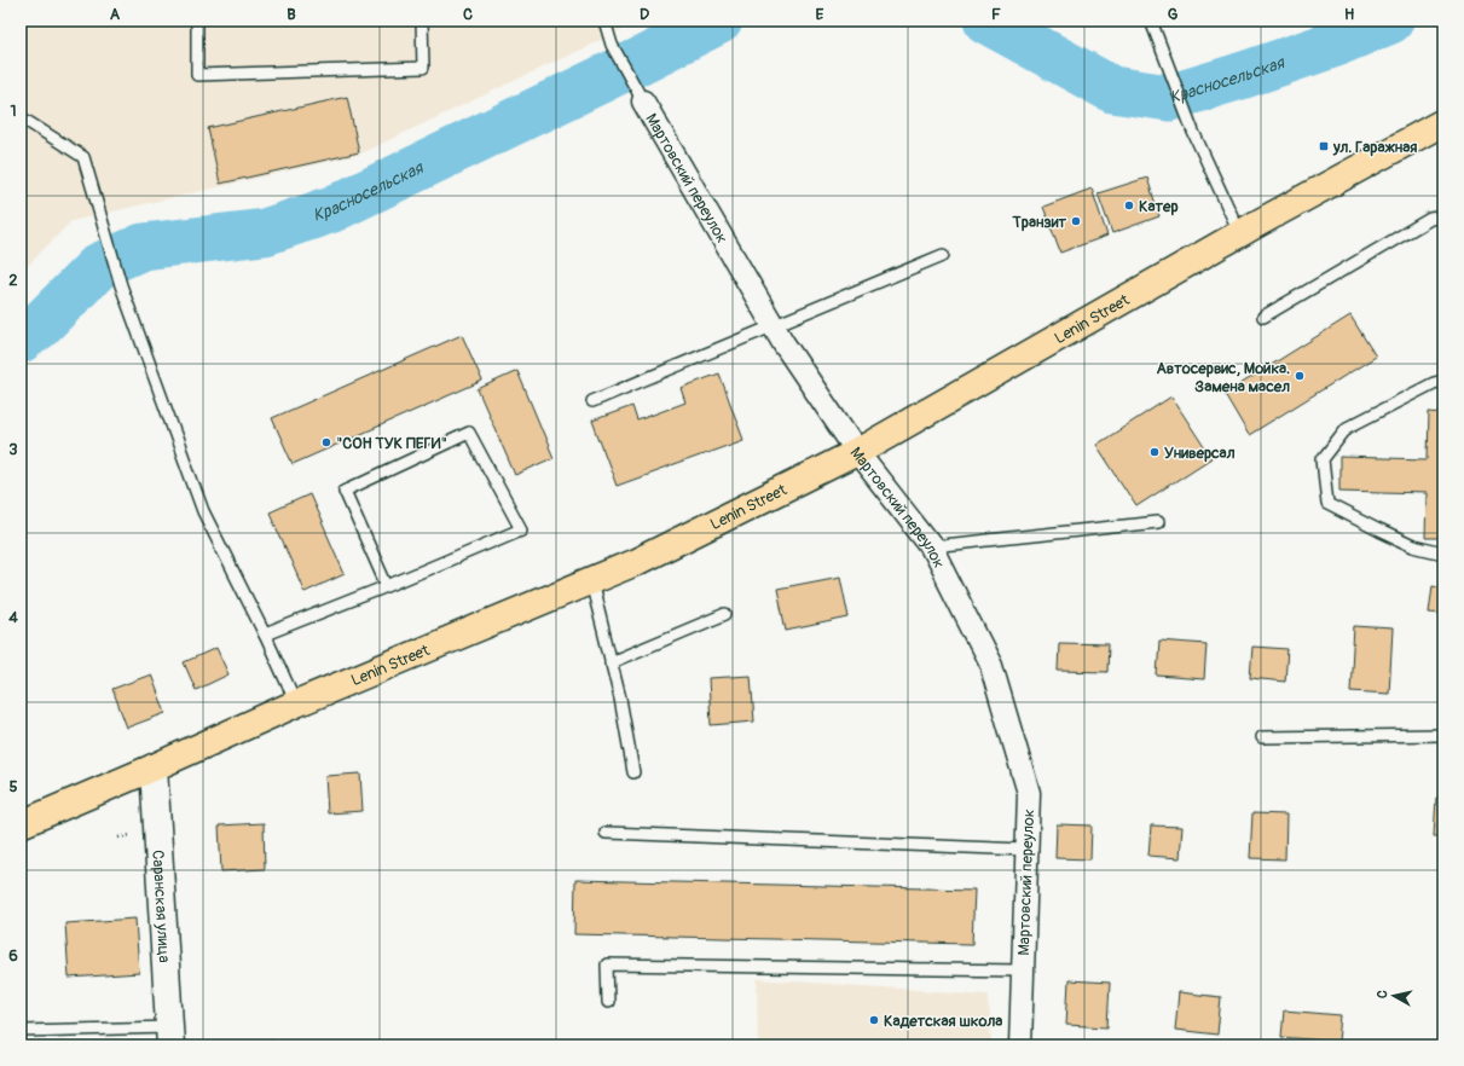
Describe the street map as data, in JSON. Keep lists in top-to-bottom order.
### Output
{
  "streets": {
    "main road": ["Lenin Street"],
    "street": ["Мартовский переулок", "Саранская улица"]
  },
  "crossings": [
    ["Мартовский переулок", "Lenin Street"],
    ["Lenin Street", "Саранская улица"]
  ],
  "water": ["Красносельская"],
  "places": {
    "transit": ["ул. Гаражная"],
    "other": [
      "Катер",
      "Транзит",
      "Автосервис, Мойка. Замена масел",
      "\"СОН ТУК ПЕГИ\"",
      "Универсал",
      "Кадетская школа"
    ]
  },
  "north": "left",
  "grid": {
    "columns": [
      "A",
      "B",
      "C",
      "D",
      "E",
      "F",
      "G",
      "H"
    ],
    "rows": [
      "1",
      "2",
      "3",
      "4",
      "5",
      "6"
    ]
  }
}
